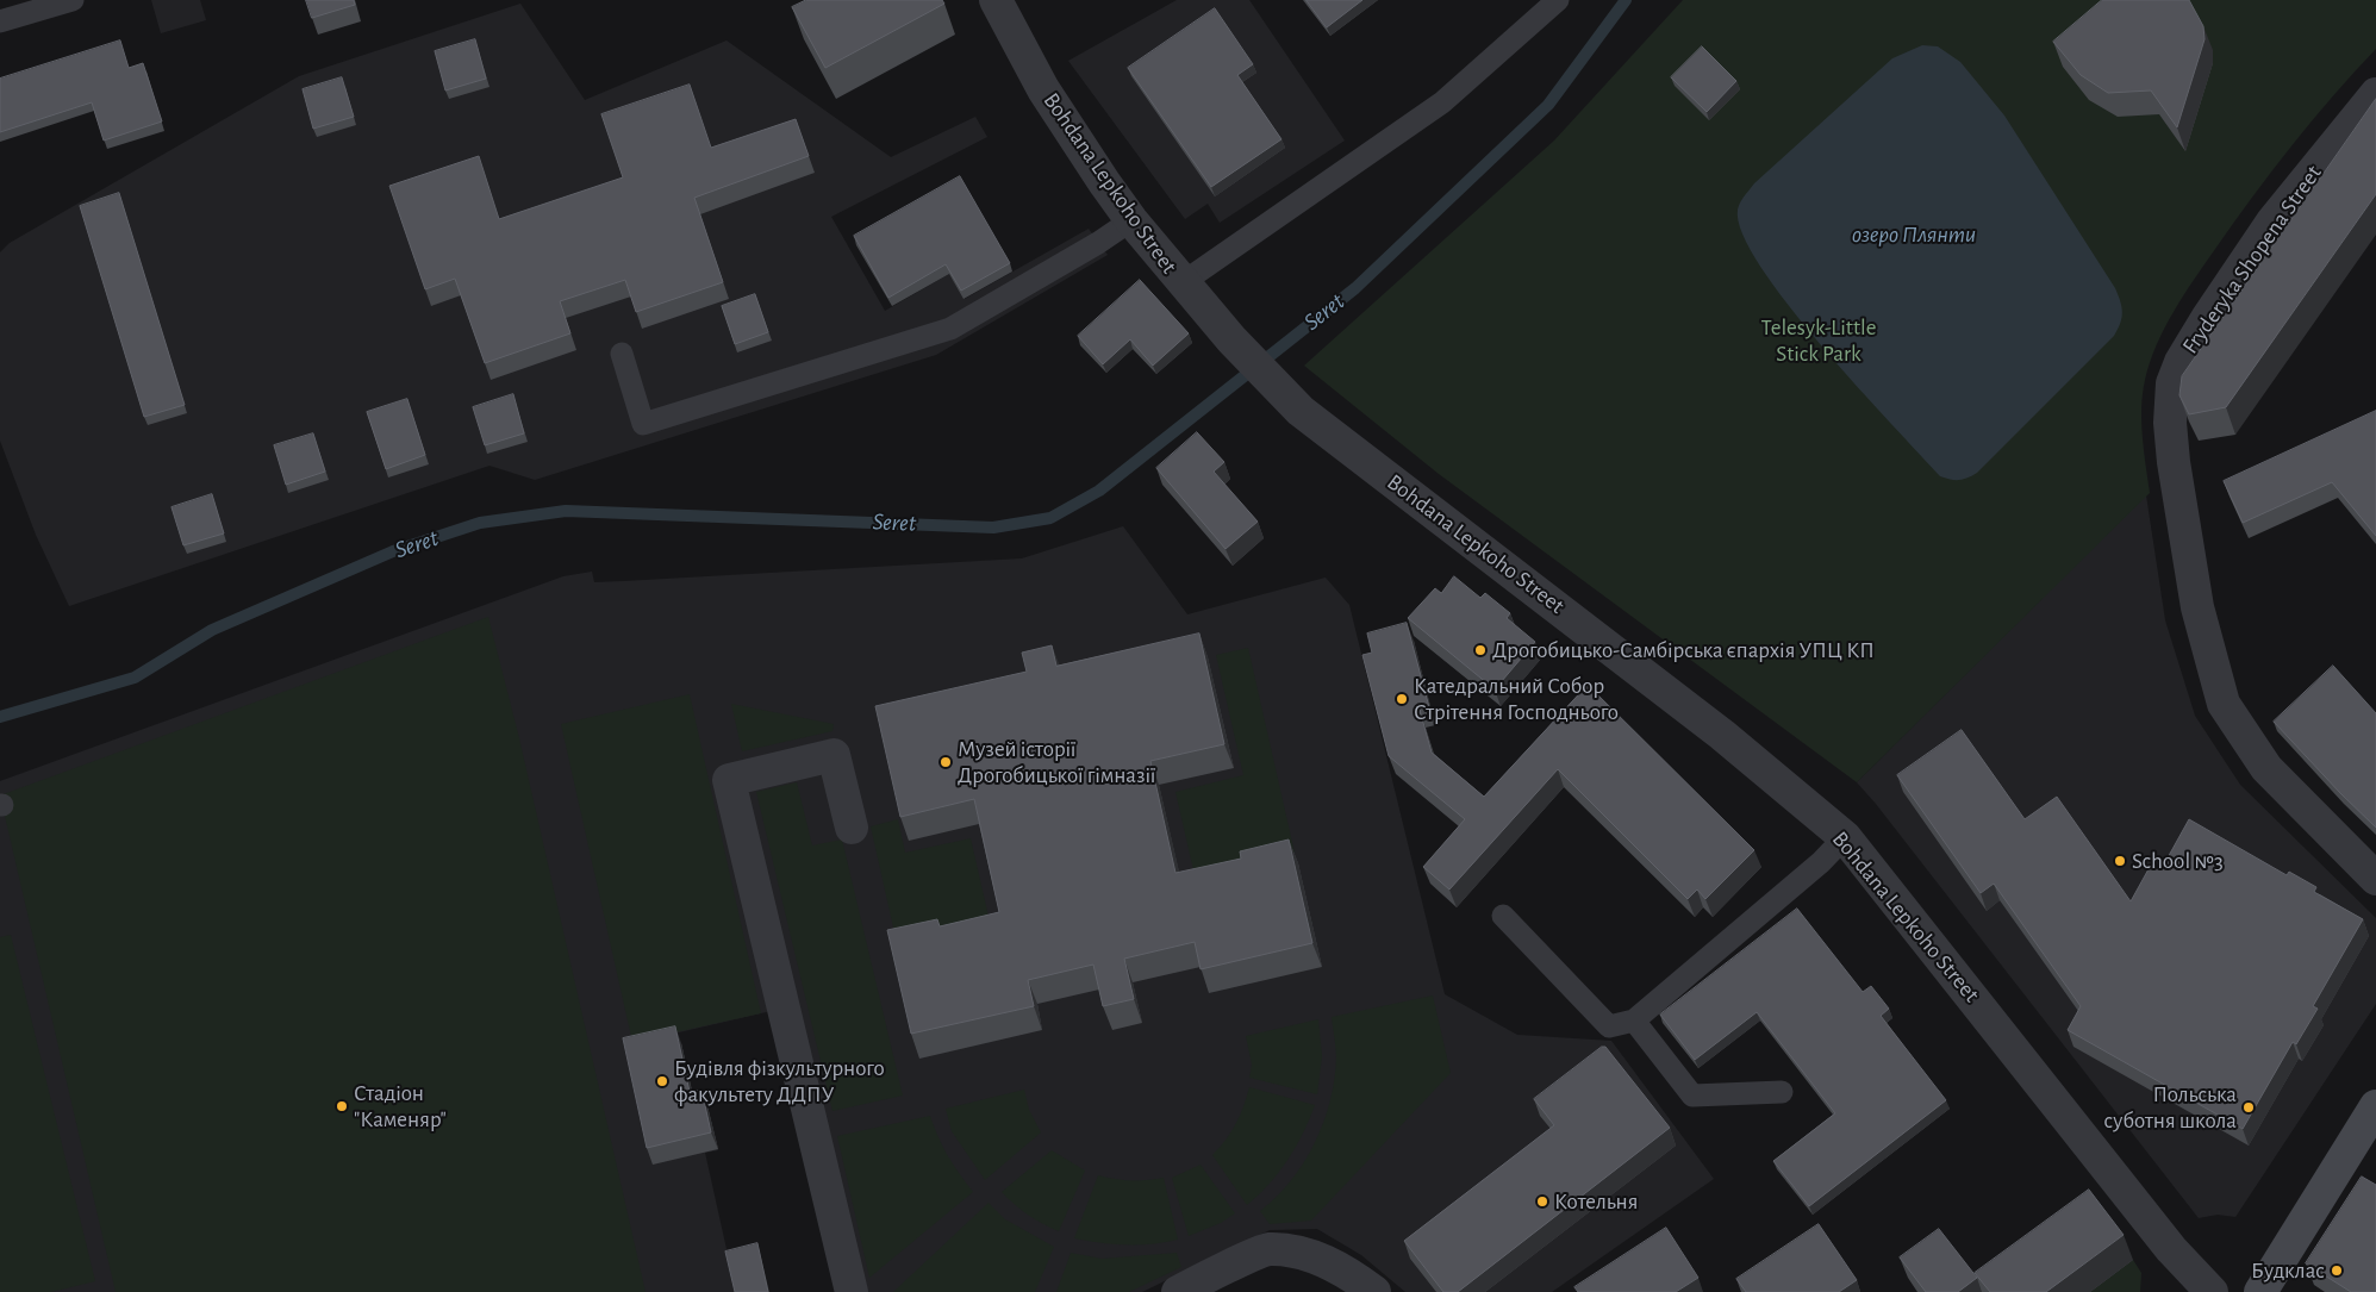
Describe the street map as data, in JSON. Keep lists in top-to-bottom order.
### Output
{
  "streets": {
    "street": ["Bohdana Lepkoho Street", "Fryderyka Shopena Street"]
  },
  "water": ["озеро Плянти", "Seret"],
  "parks": ["Telesyk-Little Stick Park"],
  "places": [
    "Дрогобицько-Самбірська єпархія УПЦ КП",
    "Катедральний Собор Стрітення Господнього",
    "Музей історії Дрогобицької гімназії",
    "School №3",
    "Будівля фізкультурного факультету ДДПУ",
    "Стадіон \"Каменяр\"",
    "Польська суботня школа",
    "Котельня",
    "Будклас"
  ]
}
